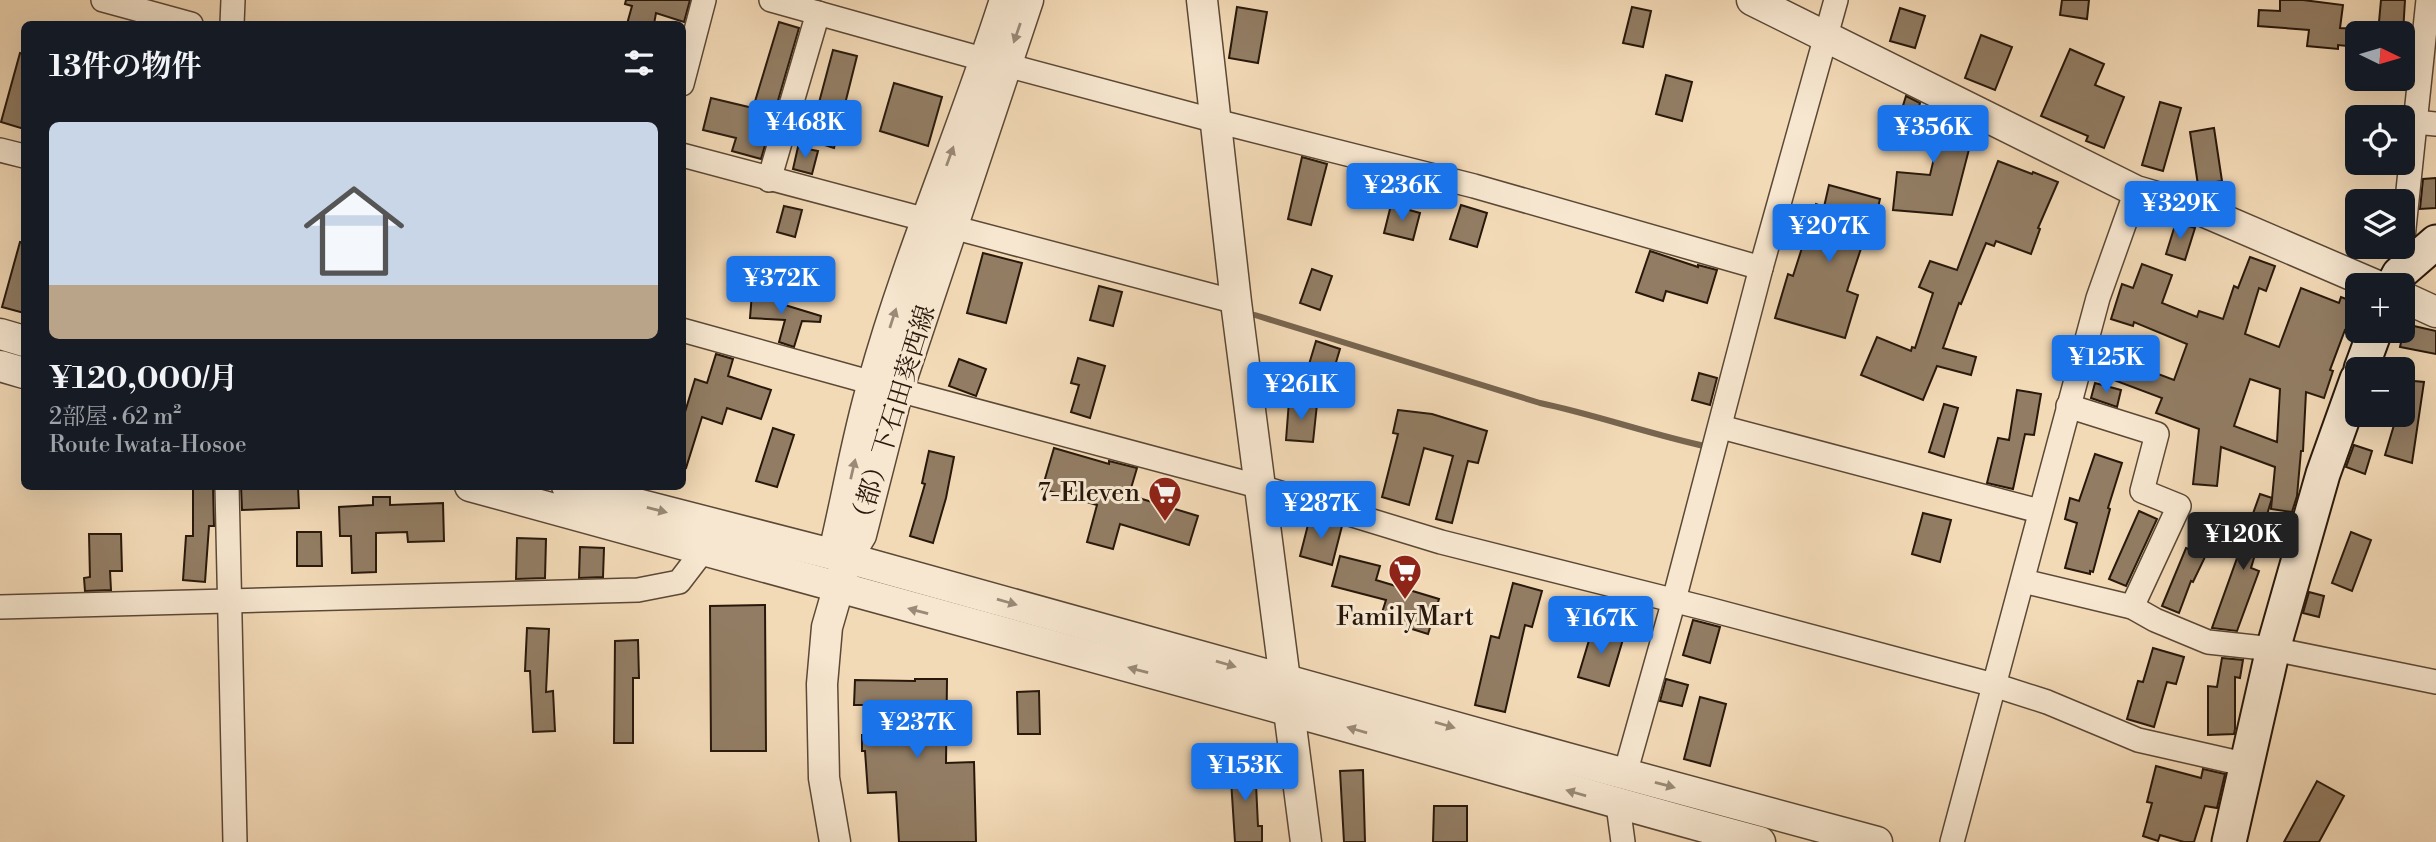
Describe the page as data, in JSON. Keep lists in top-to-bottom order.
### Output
{
  "streets": {
    "street": ["（都）下石田葵西線"]
  },
  "places": {
    "supermarket": ["7-Eleven", "FamilyMart"]
  },
  "north": "right",
  "page": {
    "map_buttons": ["+", "−"],
    "heading": "13件の物件",
    "price": [
      "¥468K",
      "¥356K",
      "¥236K",
      "¥329K",
      "¥207K",
      "¥372K",
      "¥125K",
      "¥261K",
      "¥287K",
      "¥120K",
      "¥167K",
      "¥237K",
      "¥153K"
    ],
    "list": [
      {
        "name": "¥120,000/月",
        "note": "2部屋 · 62 m² · Route Iwata-Hosoe"
      }
    ]
  }
}
